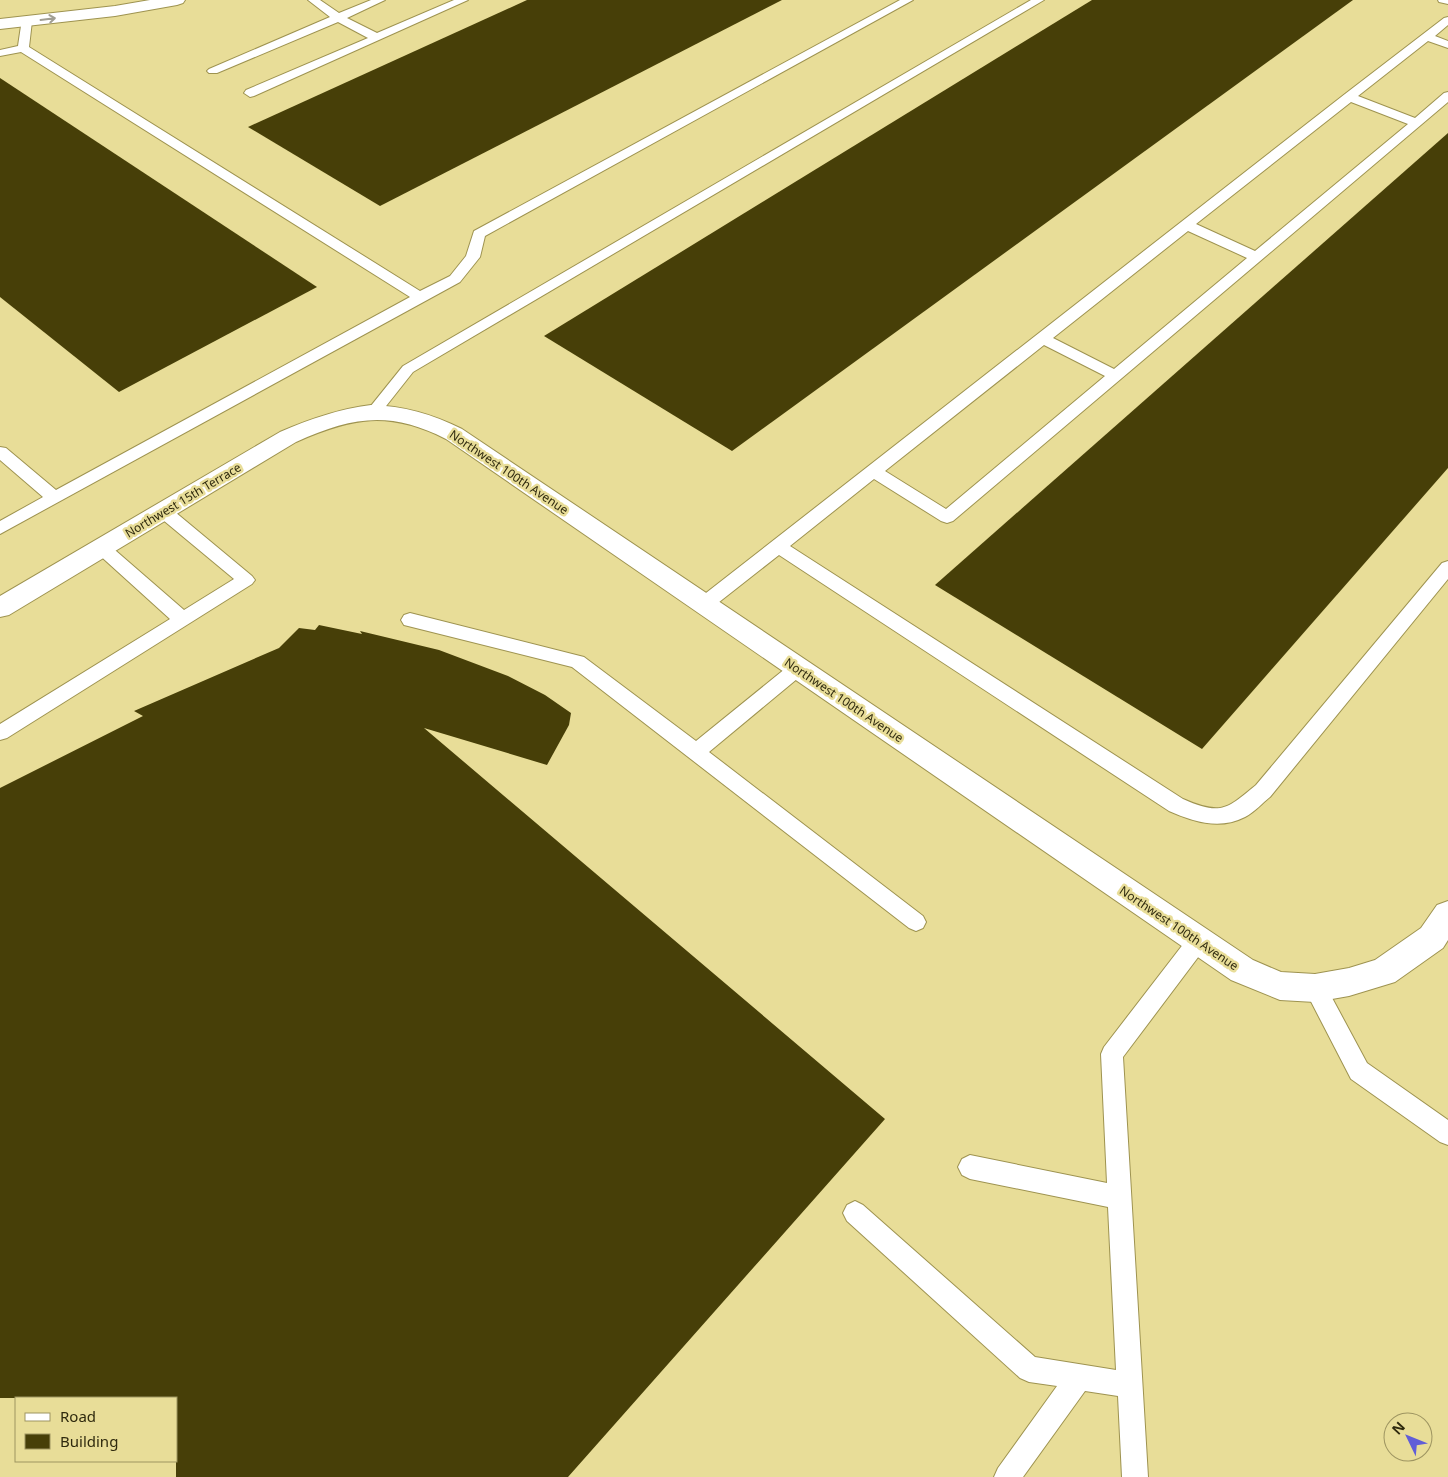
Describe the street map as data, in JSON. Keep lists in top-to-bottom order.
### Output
{
  "streets": {
    "street": ["Northwest 100th Avenue", "Northwest 15th Terrace"]
  },
  "crossings": [
    ["Northwest 100th Avenue", "Northwest 15th Terrace"]
  ],
  "legend": ["Road", "Building"],
  "north": "top left"
}
